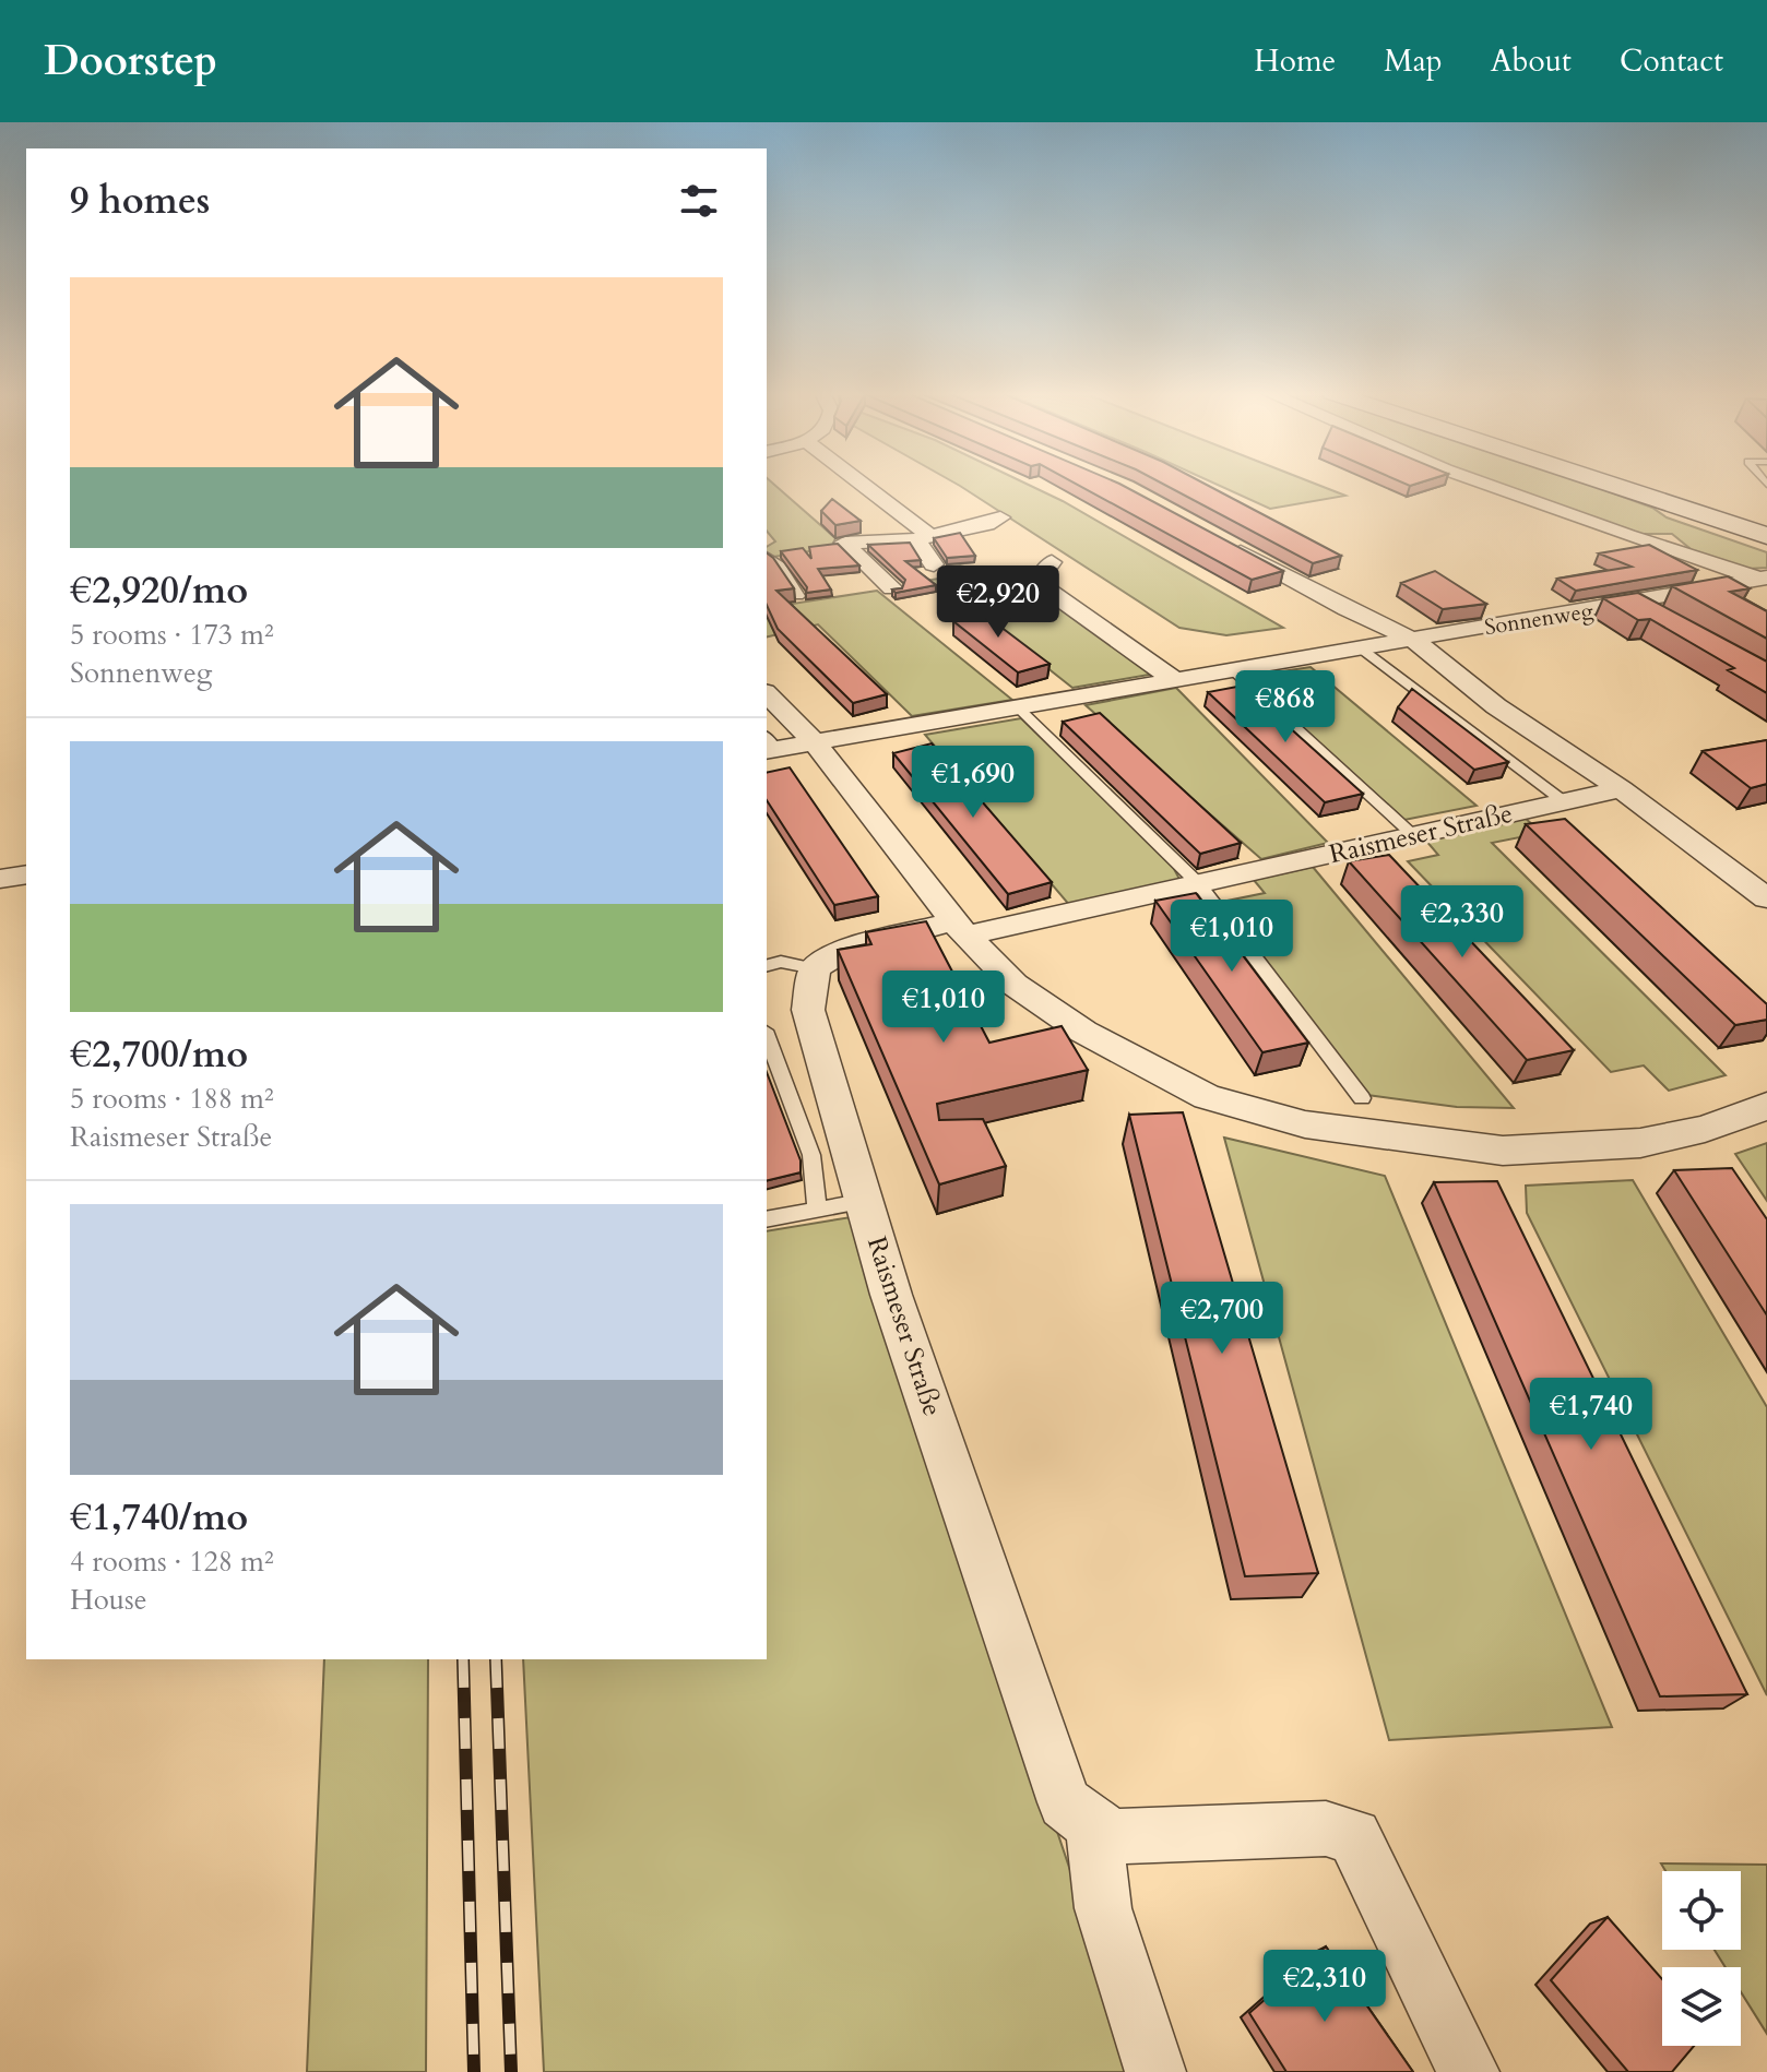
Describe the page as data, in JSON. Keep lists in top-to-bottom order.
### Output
{
  "streets": {
    "street": ["Sonnenweg", "Raismeser Straße"]
  },
  "page": {
    "header": "Doorstep",
    "nav": [
      "Home",
      "Map",
      "About",
      "Contact"
    ],
    "heading": "9 homes",
    "list": [
      {
        "name": "€2,920/mo",
        "note": "5 rooms · 173 m² · Sonnenweg"
      },
      {
        "name": "€2,700/mo",
        "note": "5 rooms · 188 m² · Raismeser Straße"
      },
      {
        "name": "€1,740/mo",
        "note": "4 rooms · 128 m² · House"
      }
    ],
    "price": [
      "€2,920",
      "€868",
      "€1,690",
      "€2,330",
      "€1,010",
      "€1,010",
      "€2,700",
      "€1,740",
      "€2,310"
    ]
  }
}
